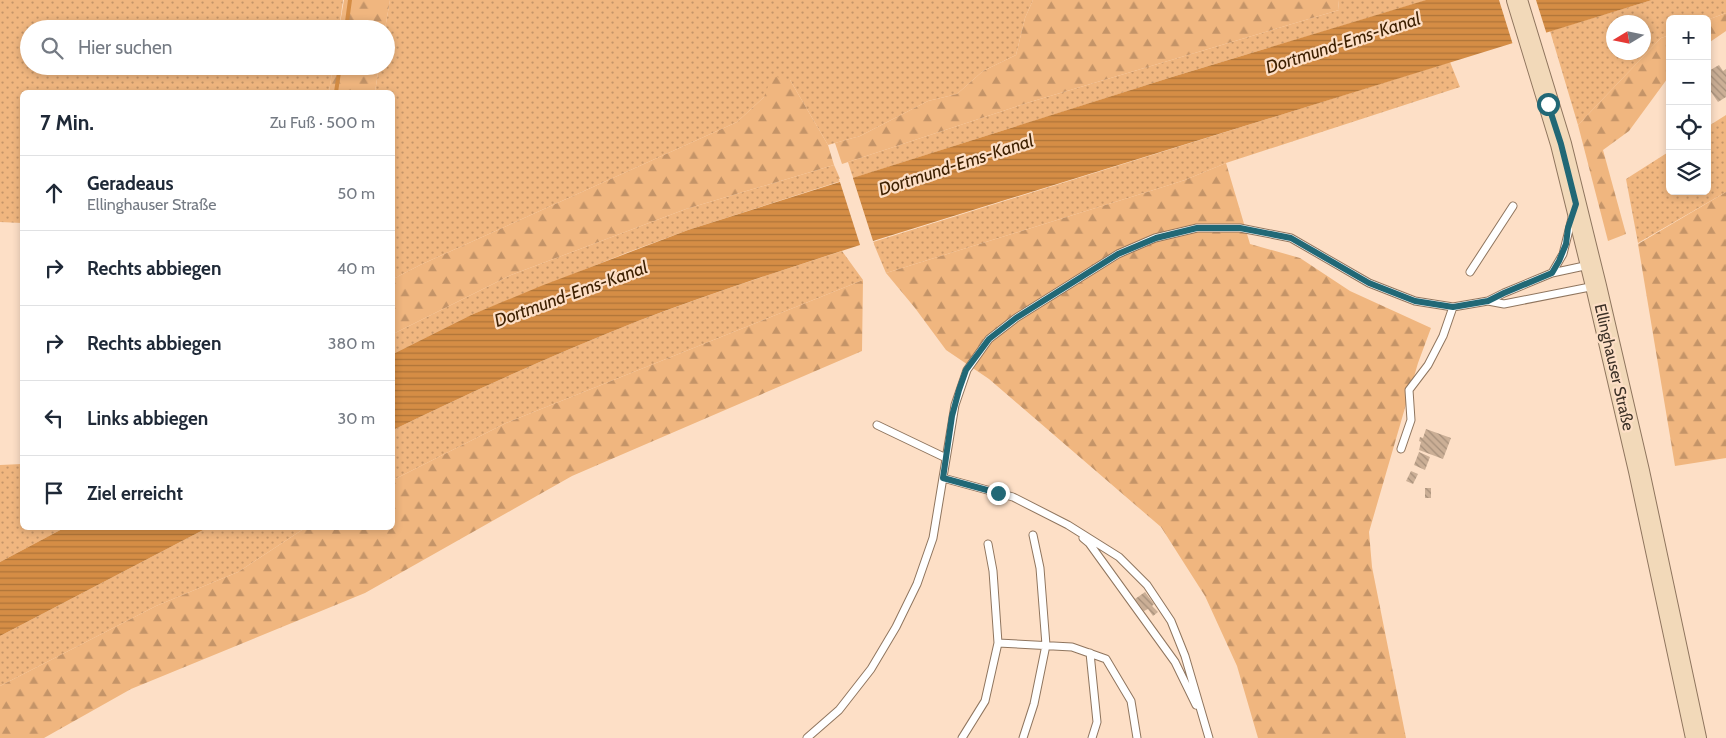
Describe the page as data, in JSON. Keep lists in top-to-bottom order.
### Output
{
  "streets": {
    "main road": ["Ellinghauser Straße"]
  },
  "water": ["Dortmund-Ems-Kanal"],
  "north": "left",
  "page": {
    "map_buttons": ["+", "−"],
    "search": "Hier suchen",
    "heading": ["7 Min.", "Zu Fuß · 500 m"],
    "list": [
      ["Geradeaus", "Ellinghauser Straße", "50 m"],
      ["Rechts abbiegen", "40 m"],
      ["Rechts abbiegen", "380 m"],
      ["Links abbiegen", "30 m"],
      "Ziel erreicht"
    ]
  }
}
